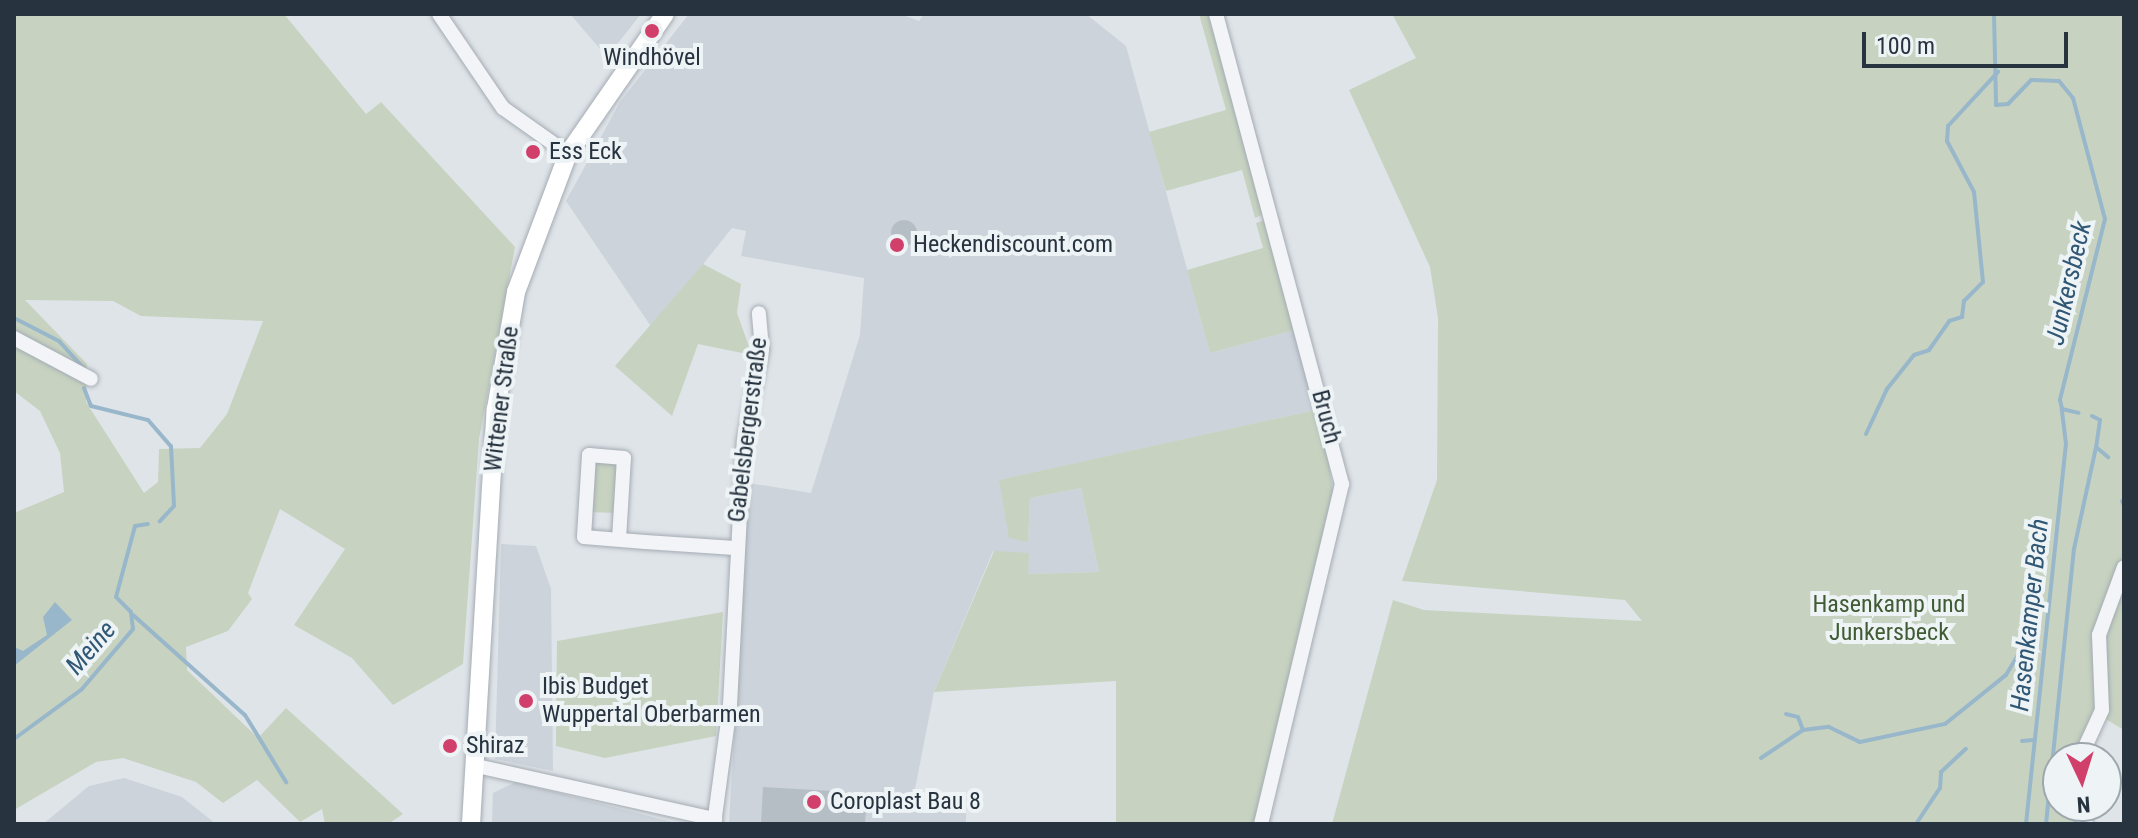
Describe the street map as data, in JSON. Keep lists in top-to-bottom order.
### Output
{
  "streets": {
    "main road": ["Wittener Straße"],
    "street": ["Bruch", "Gabelsbergerstraße"]
  },
  "water": ["Junkersbeck", "Hasenkamper Bach", "Meine"],
  "parks": ["Hasenkamp und Junkersbeck"],
  "places": [
    "Windhövel",
    "Ess Eck",
    "Heckendiscount.com",
    "Ibis Budget Wuppertal Oberbarmen",
    "Shiraz",
    "Coroplast Bau 8"
  ],
  "scale_bar": "100 m",
  "north": "bottom"
}
